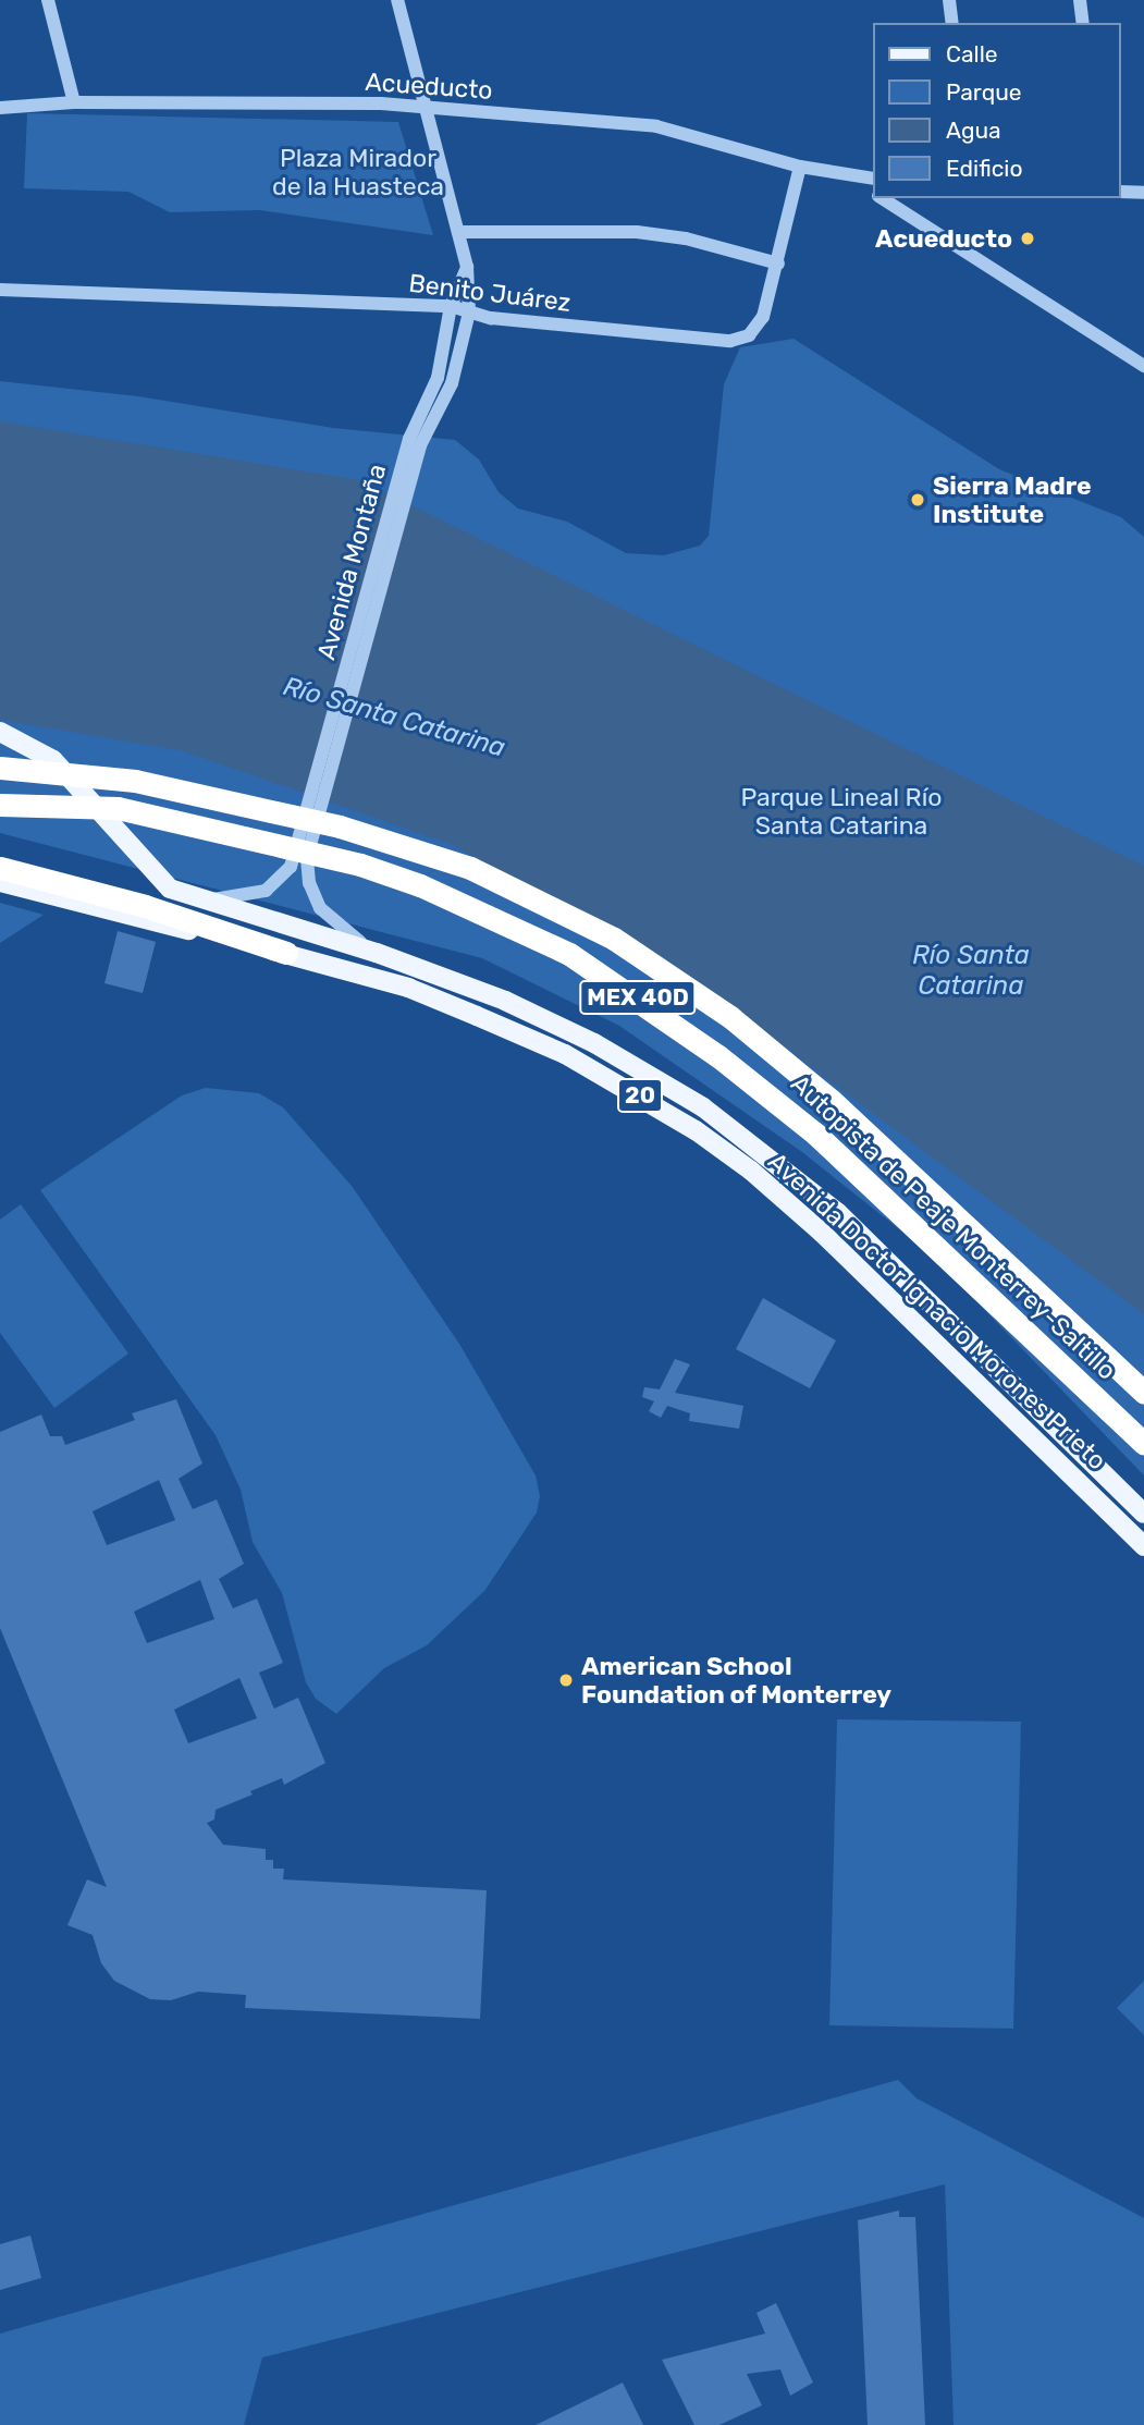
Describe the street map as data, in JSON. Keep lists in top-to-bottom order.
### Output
{
  "streets": {
    "highway": ["MEX 40D", "Autopista de Peaje Monterrey-Saltillo"],
    "main road": ["20", "Avenida Doctor Ignacio Morones Prieto"],
    "street": ["Acueducto", "Benito Juárez", "Avenida Montaña"]
  },
  "crossings": [
    ["Acueducto", "Benito Juárez"],
    ["Benito Juárez", "Avenida Montaña"],
    ["Avenida Montaña", "Avenida Doctor Ignacio Morones Prieto"]
  ],
  "water": ["Río Santa Catarina"],
  "parks": ["Plaza Mirador de la Huasteca", "Parque Lineal Río Santa Catarina"],
  "places": ["Acueducto", "Sierra Madre Institute", "American School Foundation of Monterrey"],
  "legend": [
    "Calle",
    "Parque",
    "Agua",
    "Edificio"
  ]
}
